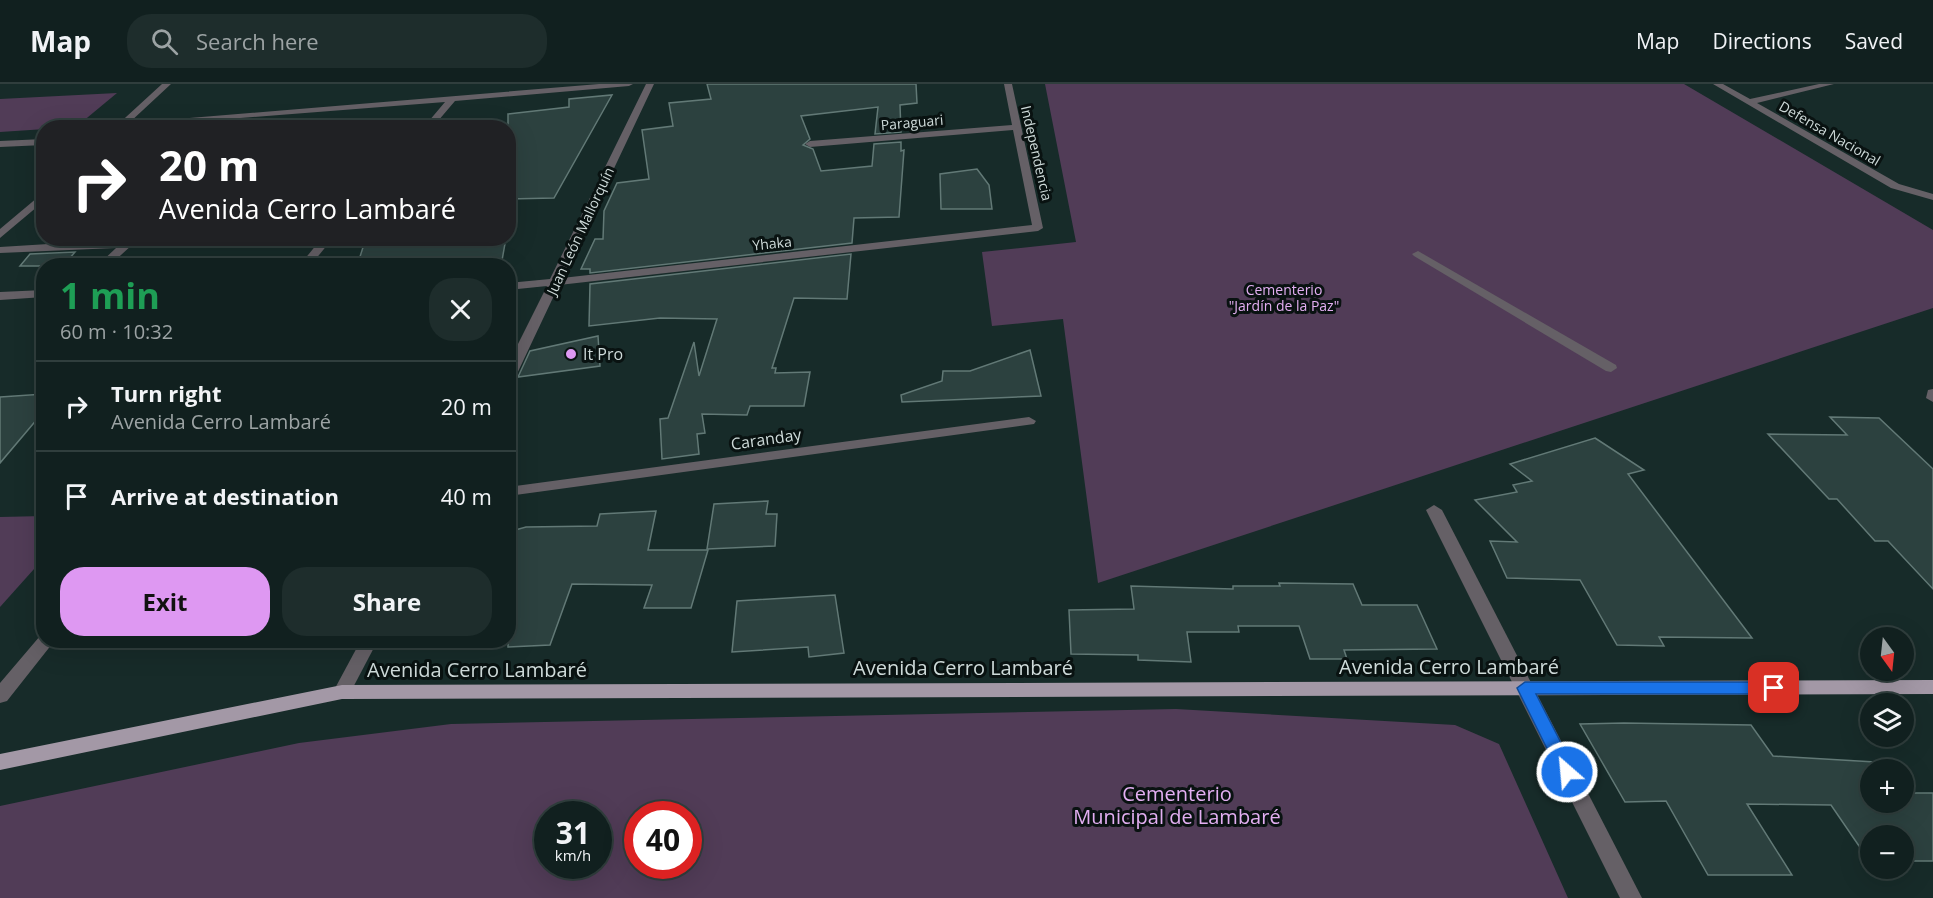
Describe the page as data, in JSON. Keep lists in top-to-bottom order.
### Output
{
  "streets": {
    "main road": ["Avenida Cerro Lambaré"],
    "street": [
      "Paraguari",
      "Defensa Nacional",
      "Independencia",
      "Juan León Mallorquín",
      "Yhaka",
      "Caranday"
    ]
  },
  "crossings": [
    ["Paraguari", "Independencia"],
    ["Independencia", "Yhaka"],
    ["Juan León Mallorquín", "Yhaka"]
  ],
  "parks": ["Cementerio \"Jardín de la Paz\"", "Cementerio Municipal de Lambaré"],
  "places": ["It Pro"],
  "north": "bottom",
  "page": {
    "header": "Map",
    "search": "Search here",
    "nav": ["Map", "Directions", "Saved"],
    "turn": ["20 m", "Avenida Cerro Lambaré"],
    "heading": ["1 min", "60 m · 10:32"],
    "list": [
      {
        "name": "Turn right",
        "note": "Avenida Cerro Lambaré",
        "value": "20 m"
      },
      {
        "name": "Arrive at destination",
        "value": "40 m"
      }
    ],
    "buttons": ["Exit", "Share"],
    "map_buttons": ["+", "−"],
    "speed": "31 km/h",
    "limit": "40"
  }
}
